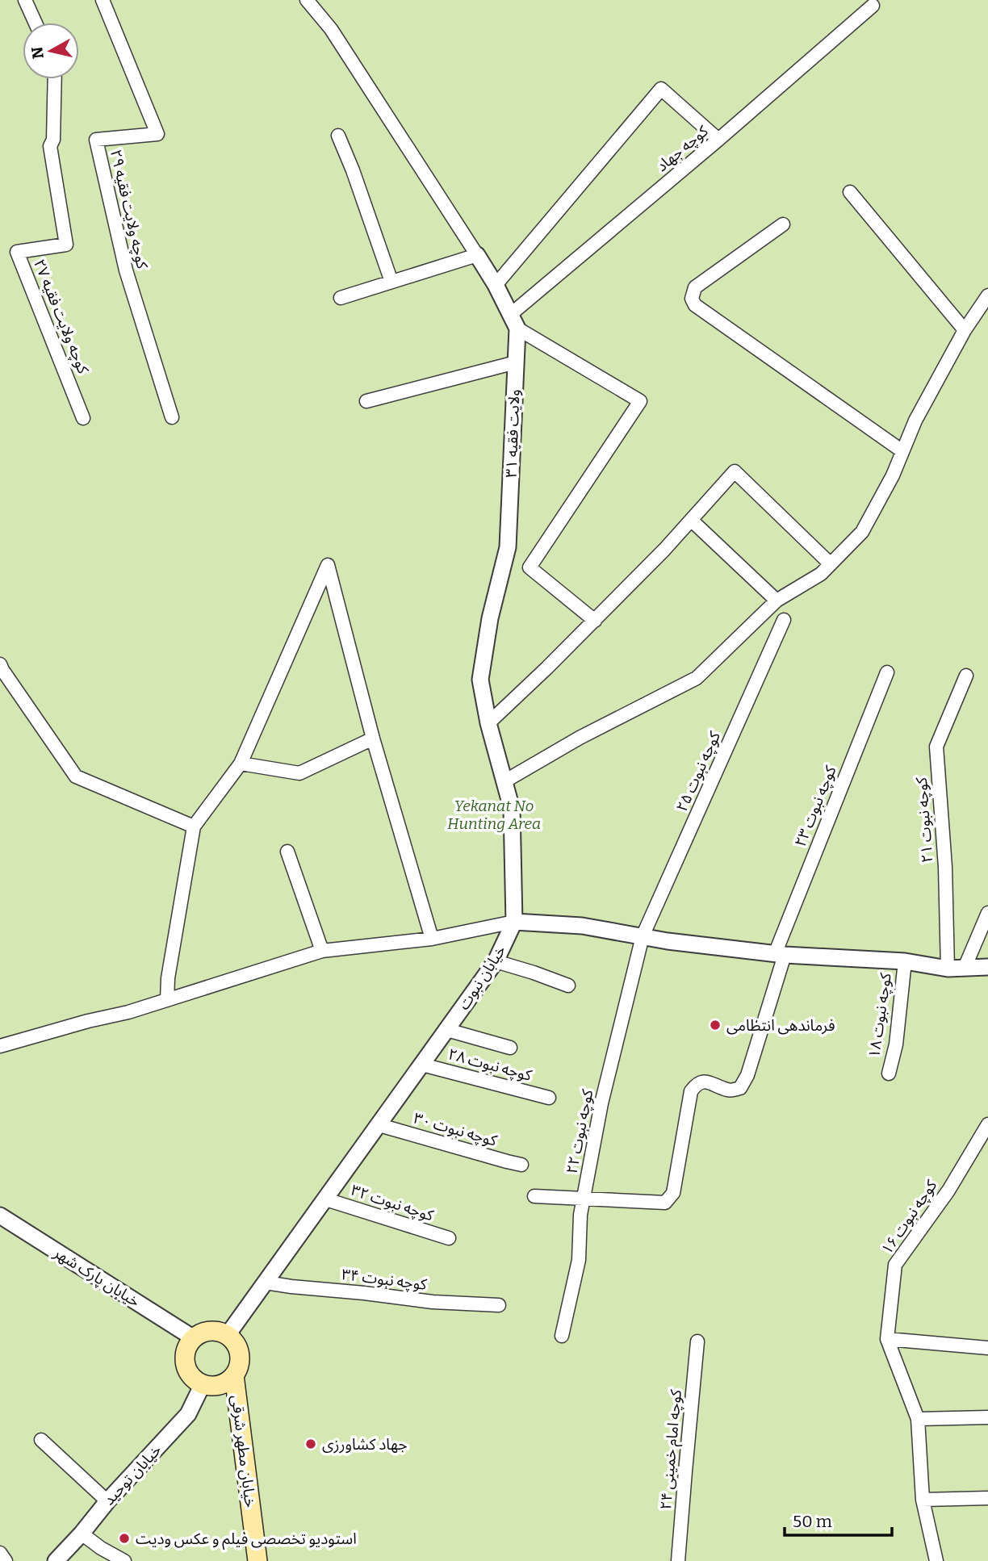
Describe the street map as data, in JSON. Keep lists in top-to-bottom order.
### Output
{
  "streets": {
    "main road": ["خیابان مطهر شرقی"],
    "street": [
      "کوچه جهاد",
      "کوچه ولایت فقیه ۲۹",
      "کوچه ولایت فقیه ۲۷",
      "ولایت فقیه ۳۱",
      "کوچه نبوت ۲۵",
      "کوچه نبوت ۲۳",
      "کوچه نبوت ۲۱",
      "خیابان نبوت",
      "کوچه نبوت ۱۸",
      "کوچه نبوت ۲۸",
      "کوچه نبوت ۳۰",
      "کوچه نبوت ۲۲",
      "کوچه نبوت ۳۲",
      "کوچه نبوت ۱۶",
      "خیابان پارک شهر",
      "کوچه نبوت ۳۴",
      "کوچه امام خمینی ۲۴",
      "خیابان توحید"
    ]
  },
  "crossings": [
    ["کوچه جهاد", "ولایت فقیه ۳۱"],
    ["ولایت فقیه ۳۱", "خیابان نبوت"],
    ["کوچه نبوت ۲۵", "کوچه نبوت ۲۲"],
    ["کوچه نبوت ۲۳", "کوچه نبوت ۲۲"],
    ["خیابان نبوت", "کوچه نبوت ۲۸"],
    ["خیابان نبوت", "کوچه نبوت ۳۰"],
    ["خیابان نبوت", "کوچه نبوت ۳۲"],
    ["خیابان نبوت", "خیابان پارک شهر"],
    ["خیابان نبوت", "کوچه نبوت ۳۴"],
    ["خیابان نبوت", "خیابان مطهر شرقی"],
    ["خیابان نبوت", "خیابان توحید"],
    ["خیابان پارک شهر", "خیابان مطهر شرقی"],
    ["خیابان پارک شهر", "خیابان توحید"],
    ["خیابان مطهر شرقی", "خیابان توحید"]
  ],
  "parks": ["Yekanat No Hunting Area"],
  "places": ["فرماندهی انتظامی", "جهاد کشاورزی", "استودیو تخصصی فیلم و عکس ودیت"],
  "scale_bar": "50 m",
  "north": "left"
}
